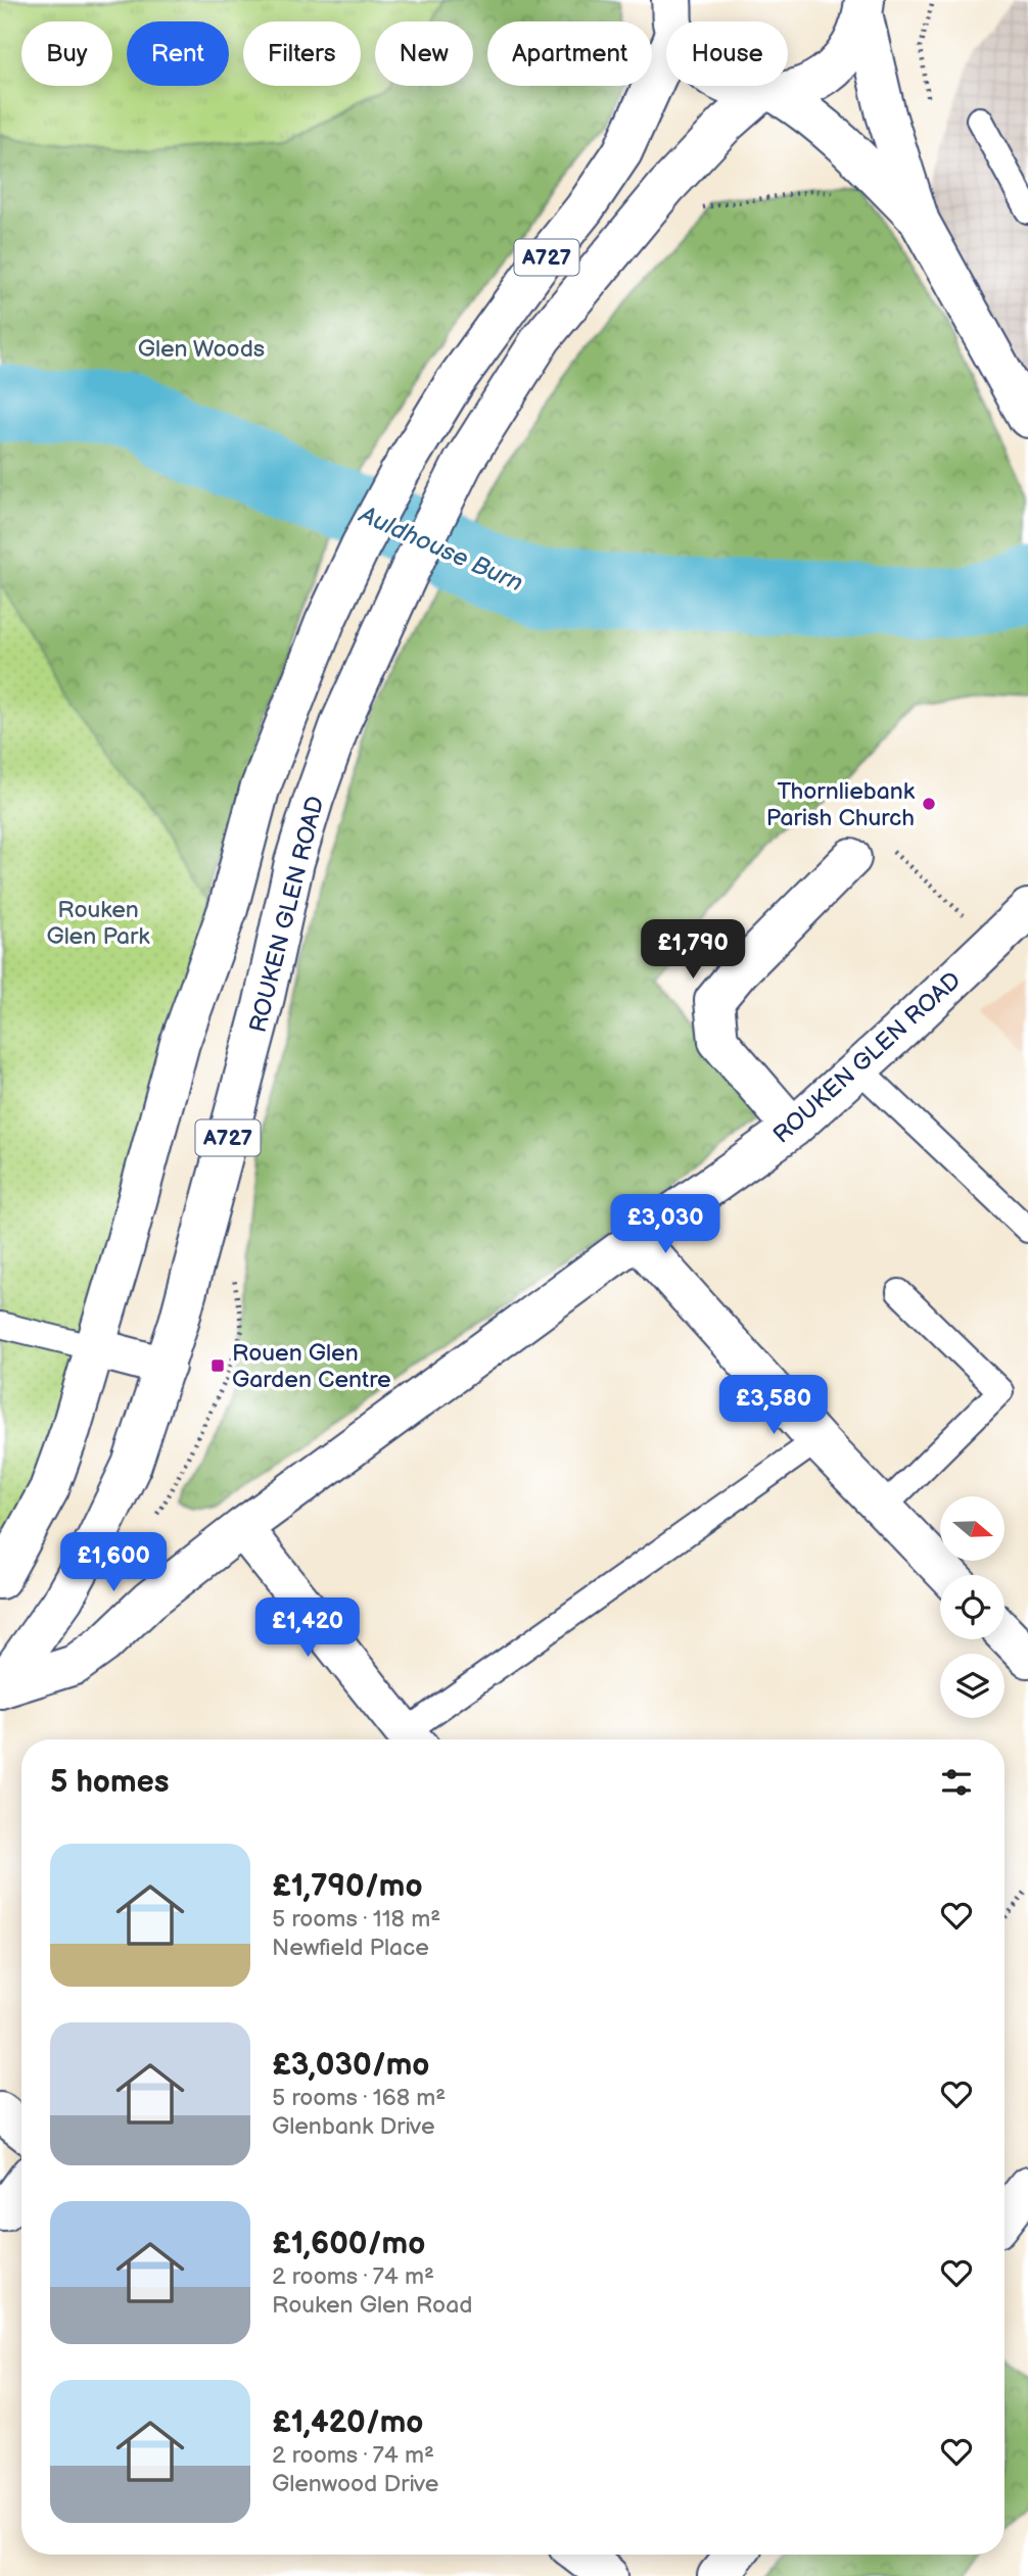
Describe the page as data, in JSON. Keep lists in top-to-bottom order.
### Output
{
  "streets": {
    "main road": ["A727", "ROUKEN GLEN ROAD"]
  },
  "water": ["Auldhouse Burn"],
  "parks": ["Glen Woods", "Rouken Glen Park"],
  "places": {
    "other": ["Thornliebank Parish Church"],
    "transit": ["Rouen Glen Garden Centre"]
  },
  "north": "right",
  "page": {
    "chip": [
      "Buy",
      "Rent",
      "Filters",
      "New",
      "Apartment",
      "House"
    ],
    "price": [
      "£1,790",
      "£3,030",
      "£3,580",
      "£1,600",
      "£1,420"
    ],
    "heading": "5 homes",
    "list": [
      {
        "name": "£1,790/mo",
        "note": "5 rooms · 118 m² · Newfield Place"
      },
      {
        "name": "£3,030/mo",
        "note": "5 rooms · 168 m² · Glenbank Drive"
      },
      {
        "name": "£1,600/mo",
        "note": "2 rooms · 74 m² · Rouken Glen Road"
      },
      {
        "name": "£1,420/mo",
        "note": "2 rooms · 74 m² · Glenwood Drive"
      }
    ]
  }
}
